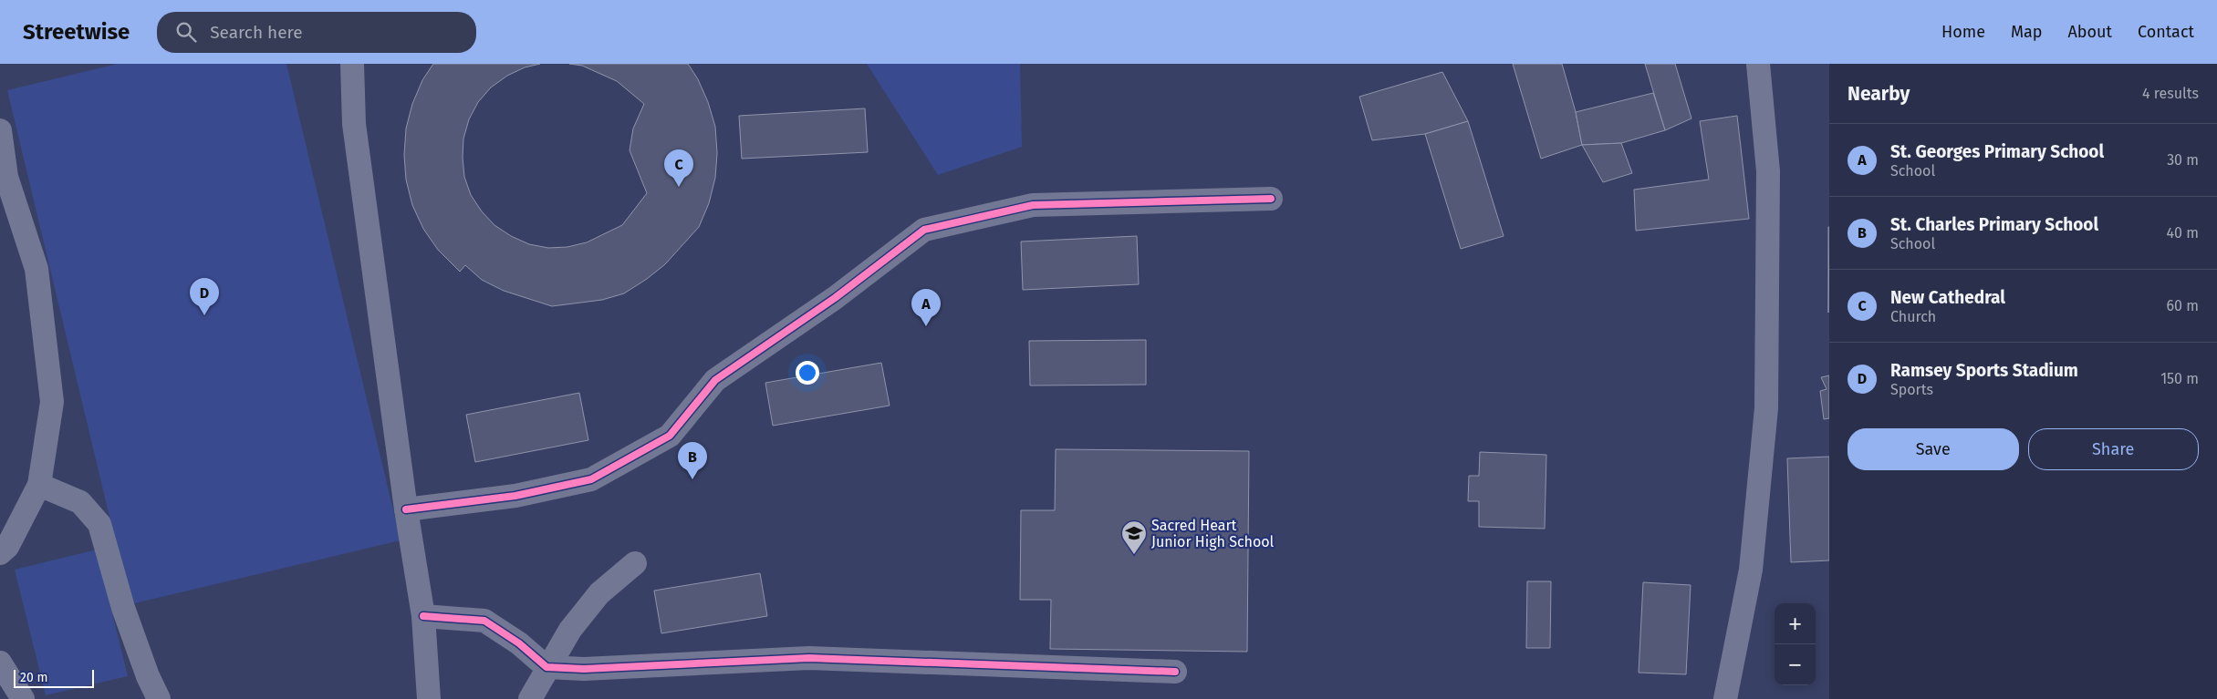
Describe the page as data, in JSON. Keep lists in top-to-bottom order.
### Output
{
  "places": {
    "school or university": ["Sacred Heart Junior High School"]
  },
  "scale_bar": "20 m",
  "page": {
    "header": "Streetwise",
    "search": "Search here",
    "nav": [
      "Home",
      "Map",
      "About",
      "Contact"
    ],
    "heading": ["Nearby", "4 results"],
    "list": [
      {
        "mark": "A",
        "name": "St. Georges Primary School",
        "note": "School",
        "value": "30 m"
      },
      {
        "mark": "B",
        "name": "St. Charles Primary School",
        "note": "School",
        "value": "40 m"
      },
      {
        "mark": "C",
        "name": "New Cathedral",
        "note": "Church",
        "value": "60 m"
      },
      {
        "mark": "D",
        "name": "Ramsey Sports Stadium",
        "note": "Sports",
        "value": "150 m"
      }
    ],
    "pins": [
      "C",
      "D",
      "A",
      "B"
    ],
    "buttons": ["Save", "Share"],
    "map_buttons": ["+", "−"],
    "scale": "20 m"
  }
}
